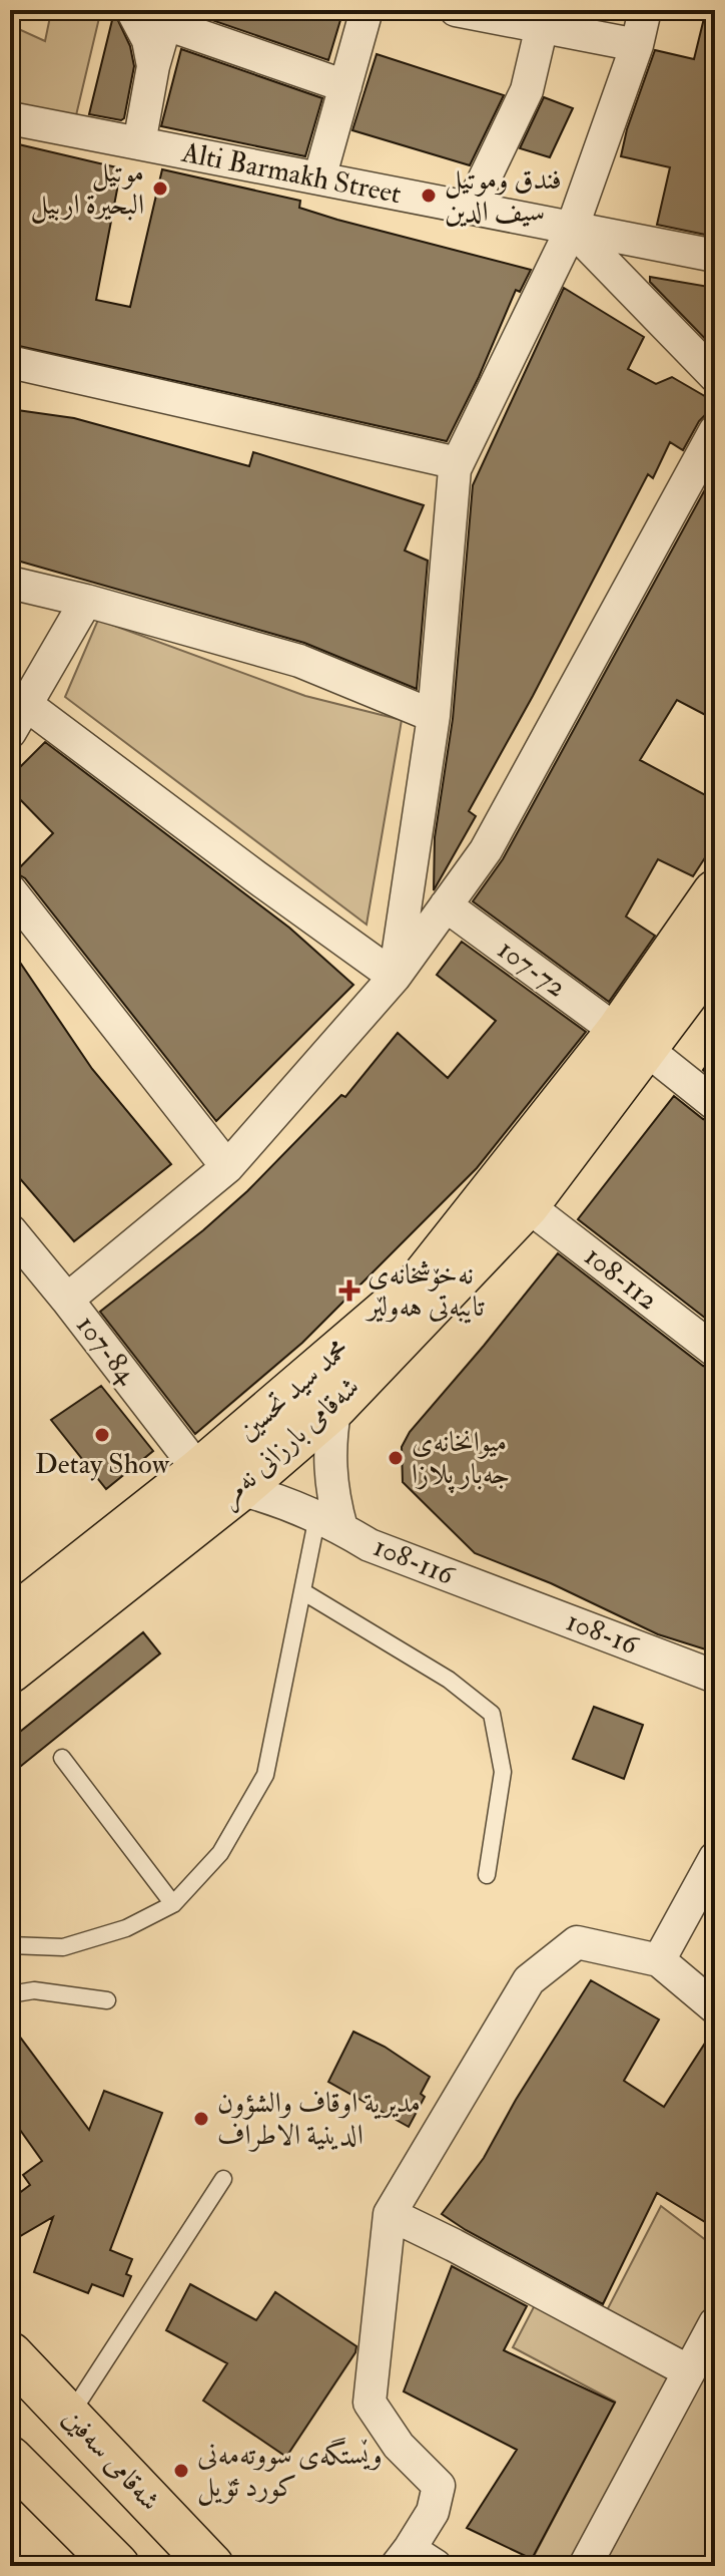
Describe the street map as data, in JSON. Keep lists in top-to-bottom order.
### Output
{
  "streets": {
    "main road": ["محمد سید تحسین", "شەقامی بارزانی نەمر", "شەقامی سەفین"],
    "street": [
      "Alti Barmakh Street",
      "107-72",
      "108-112",
      "107-84",
      "108-116",
      "108-16"
    ]
  },
  "crossings": [
    ["107-72", "محمد سید تحسین"],
    ["107-72", "شەقامی بارزانی نەمر"],
    ["108-112", "شەقامی بارزانی نەمر"],
    ["107-84", "محمد سید تحسین"],
    ["محمد سید تحسین", "شەقامی بارزانی نەمر"],
    ["شەقامی بارزانی نەمر", "108-116"],
    ["108-116", "108-16"]
  ],
  "places": {
    "other": [
      "موتيل البحيرة اربيل",
      "فندق وموتيل سيف الدين",
      "Detay Show",
      "میوانخانەی جەبار پلازا",
      "مديرية اوقاف والشؤون الدينية الاطراف",
      "وێستگەی سووتەمەنی کورد ئۆیل"
    ],
    "health": ["نەخۆشخانەی تایبەتی هەولێر"]
  }
}
